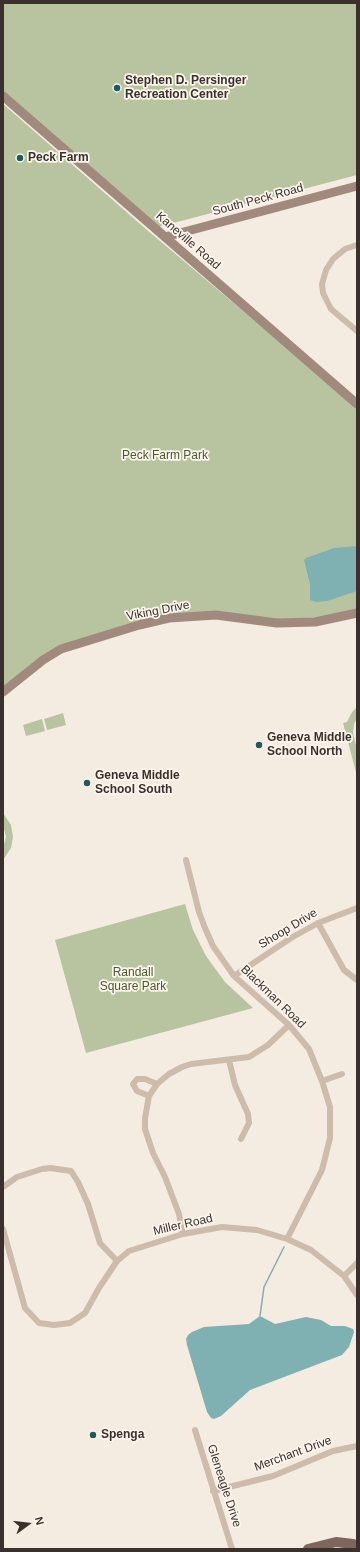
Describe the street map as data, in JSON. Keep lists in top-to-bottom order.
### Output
{
  "streets": {
    "main road": ["South Peck Road", "Kaneville Road", "Viking Drive"],
    "street": [
      "Shoop Drive",
      "Blackman Road",
      "Miller Road",
      "Merchant Drive",
      "Gleneagle Drive"
    ]
  },
  "crossings": [
    ["South Peck Road", "Kaneville Road"],
    ["Shoop Drive", "Blackman Road"],
    ["Blackman Road", "Miller Road"],
    ["Merchant Drive", "Gleneagle Drive"]
  ],
  "parks": ["Peck Farm Park", "Randall Square Park"],
  "places": [
    "Stephen D. Persinger Recreation Center",
    "Peck Farm",
    "Geneva Middle School North",
    "Geneva Middle School South",
    "Spenga"
  ],
  "north": "right"
}
